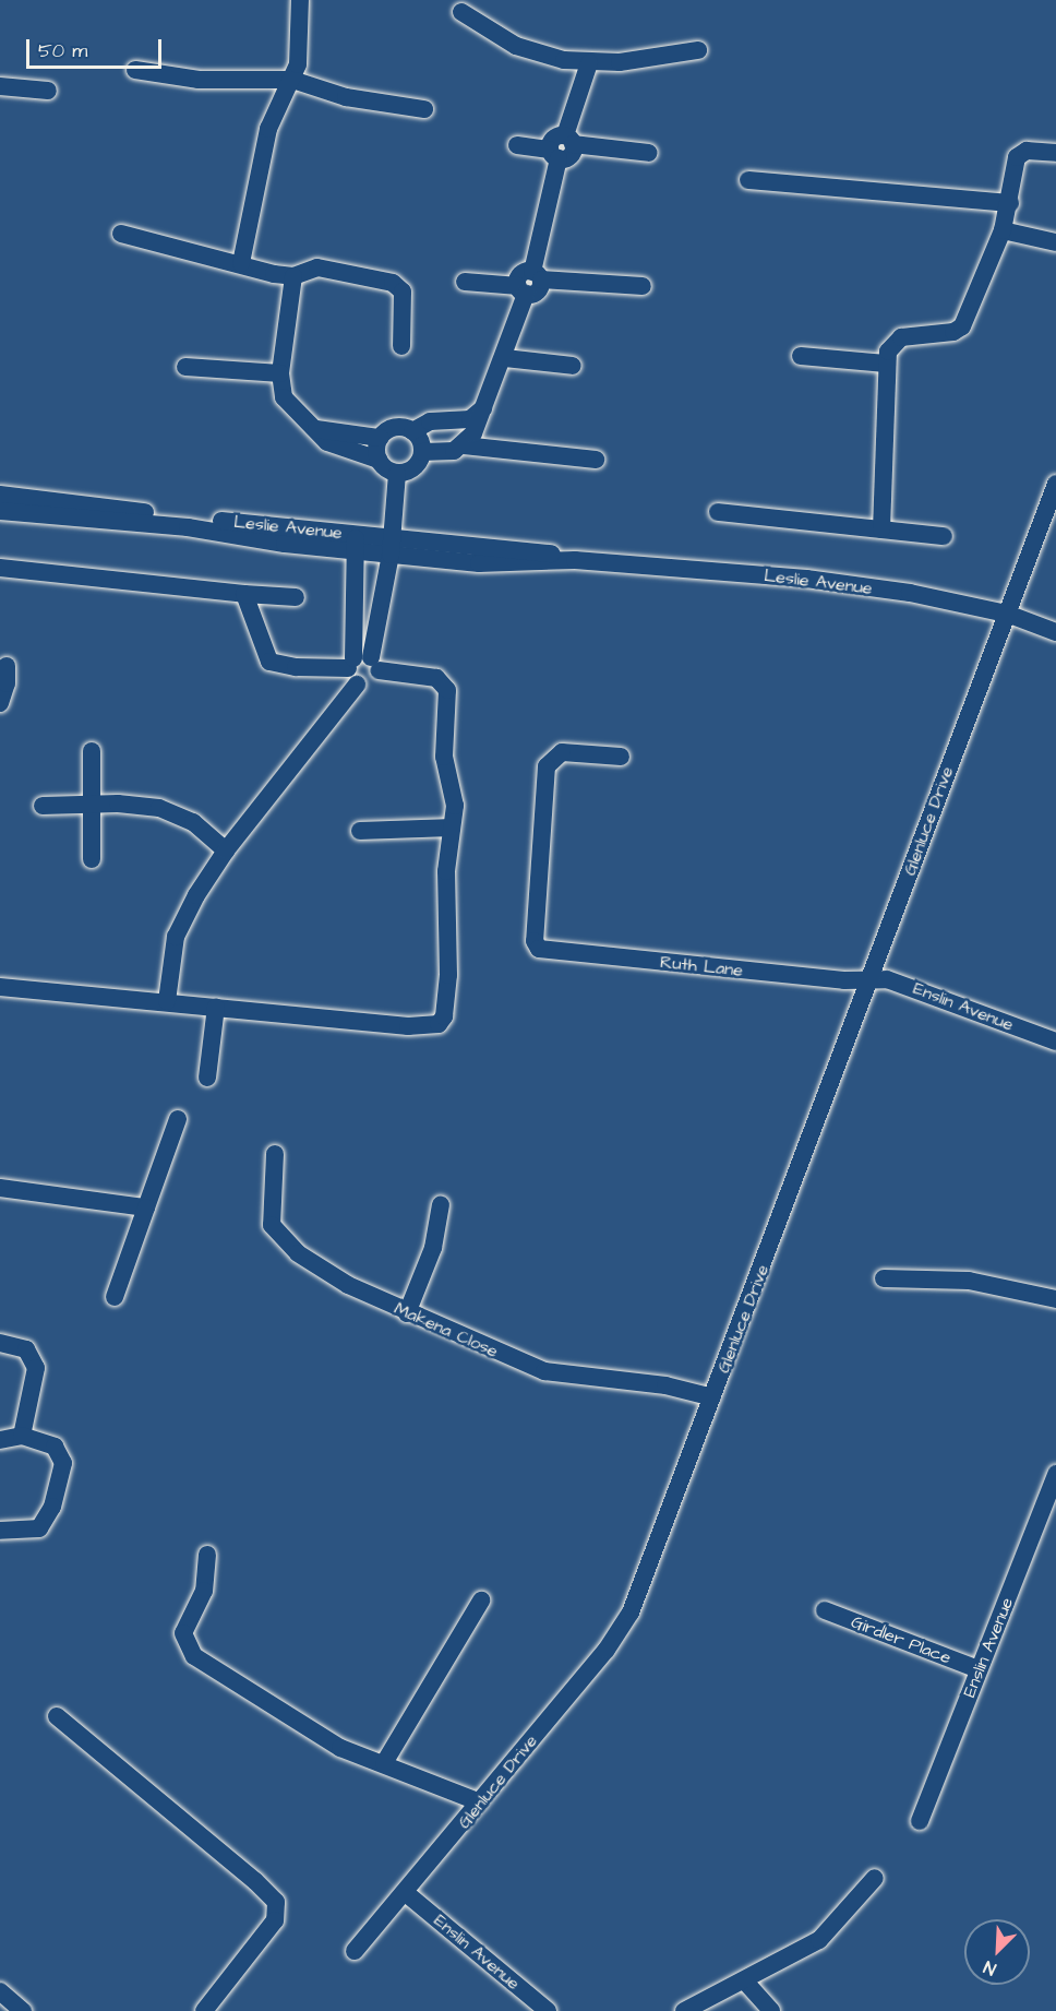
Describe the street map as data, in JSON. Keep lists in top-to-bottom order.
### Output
{
  "streets": {
    "street": [
      "Leslie Avenue",
      "Glenluce Drive",
      "Ruth Lane",
      "Enslin Avenue",
      "Makena Close",
      "Girdler Place"
    ]
  },
  "crossings": [
    ["Leslie Avenue", "Glenluce Drive"],
    ["Glenluce Drive", "Ruth Lane"],
    ["Glenluce Drive", "Enslin Avenue"],
    ["Glenluce Drive", "Makena Close"],
    ["Ruth Lane", "Enslin Avenue"],
    ["Enslin Avenue", "Girdler Place"]
  ],
  "scale_bar": "50 m",
  "north": "bottom left"
}
